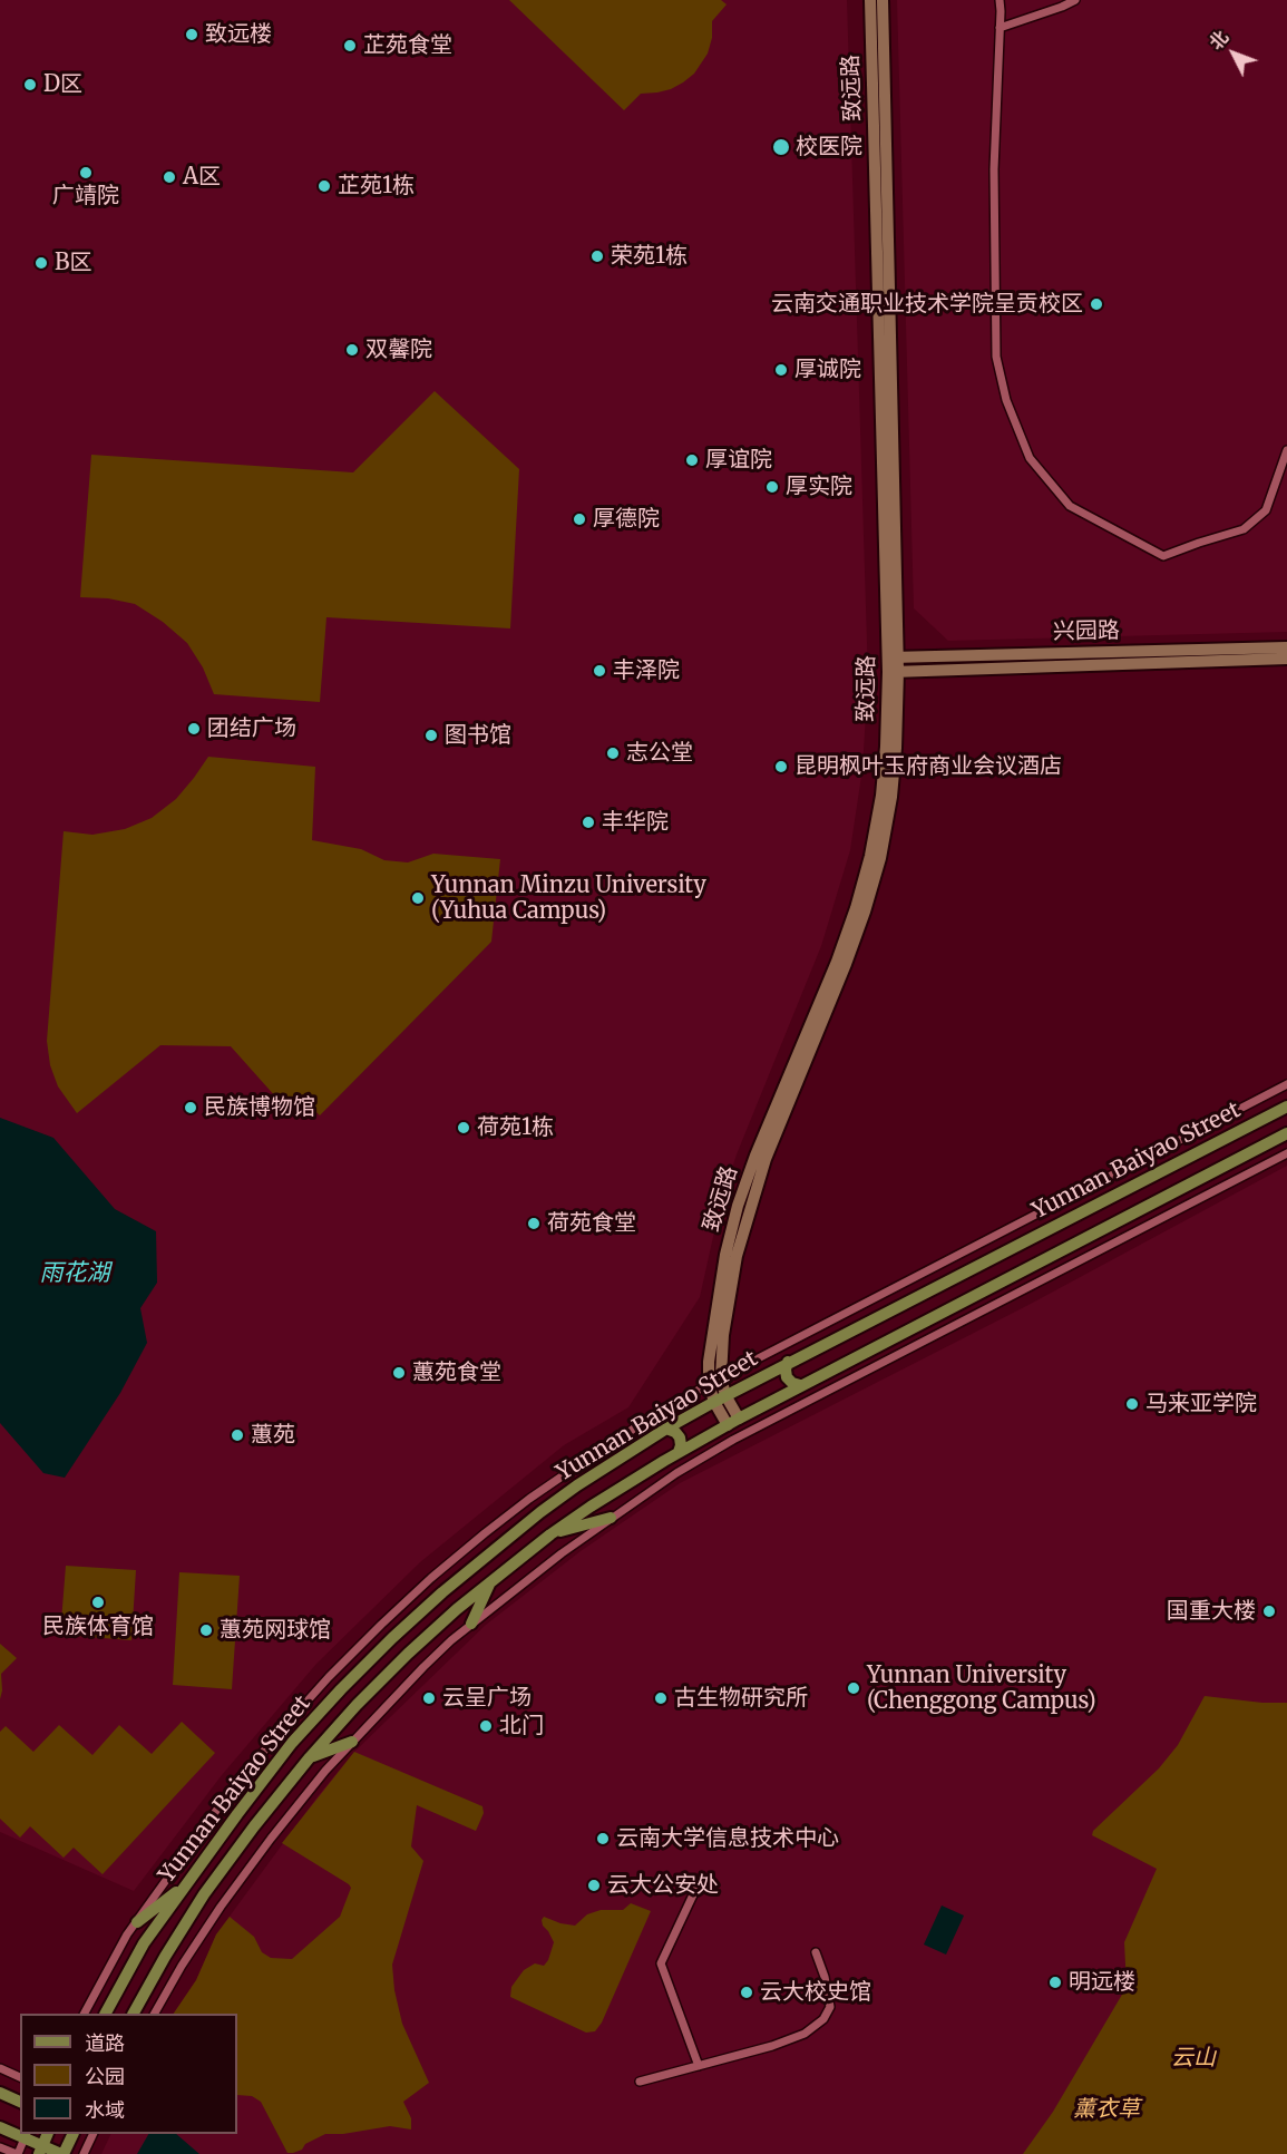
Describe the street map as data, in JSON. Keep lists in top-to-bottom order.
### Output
{
  "streets": {
    "main road": ["致远路", "兴园路", "Yunnan Baiyao Street"]
  },
  "crossings": [
    ["致远路", "兴园路"],
    ["致远路", "Yunnan Baiyao Street"]
  ],
  "water": ["雨花湖"],
  "parks": ["云山", "薰衣草"],
  "places": [
    "致远楼",
    "芷苑食堂",
    "D区",
    "校医院",
    "广靖院",
    "A区",
    "芷苑1栋",
    "荣苑1栋",
    "B区",
    "云南交通职业技术学院呈贡校区",
    "双馨院",
    "厚诚院",
    "厚谊院",
    "厚实院",
    "厚德院",
    "丰泽院",
    "团结广场",
    "图书馆",
    "志公堂",
    "昆明枫叶玉府商业会议酒店",
    "丰华院",
    "Yunnan Minzu University (Yuhua Campus)",
    "民族博物馆",
    "荷苑1栋",
    "荷苑食堂",
    "蕙苑食堂",
    "马来亚学院",
    "蕙苑",
    "民族体育馆",
    "国重大楼",
    "蕙苑网球馆",
    "Yunnan University (Chenggong Campus)",
    "云呈广场",
    "古生物研究所",
    "北门",
    "云南大学信息技术中心",
    "云大公安处",
    "明远楼",
    "云大校史馆"
  ],
  "legend": ["道路", "公园", "水域"],
  "north": "top left"
}
